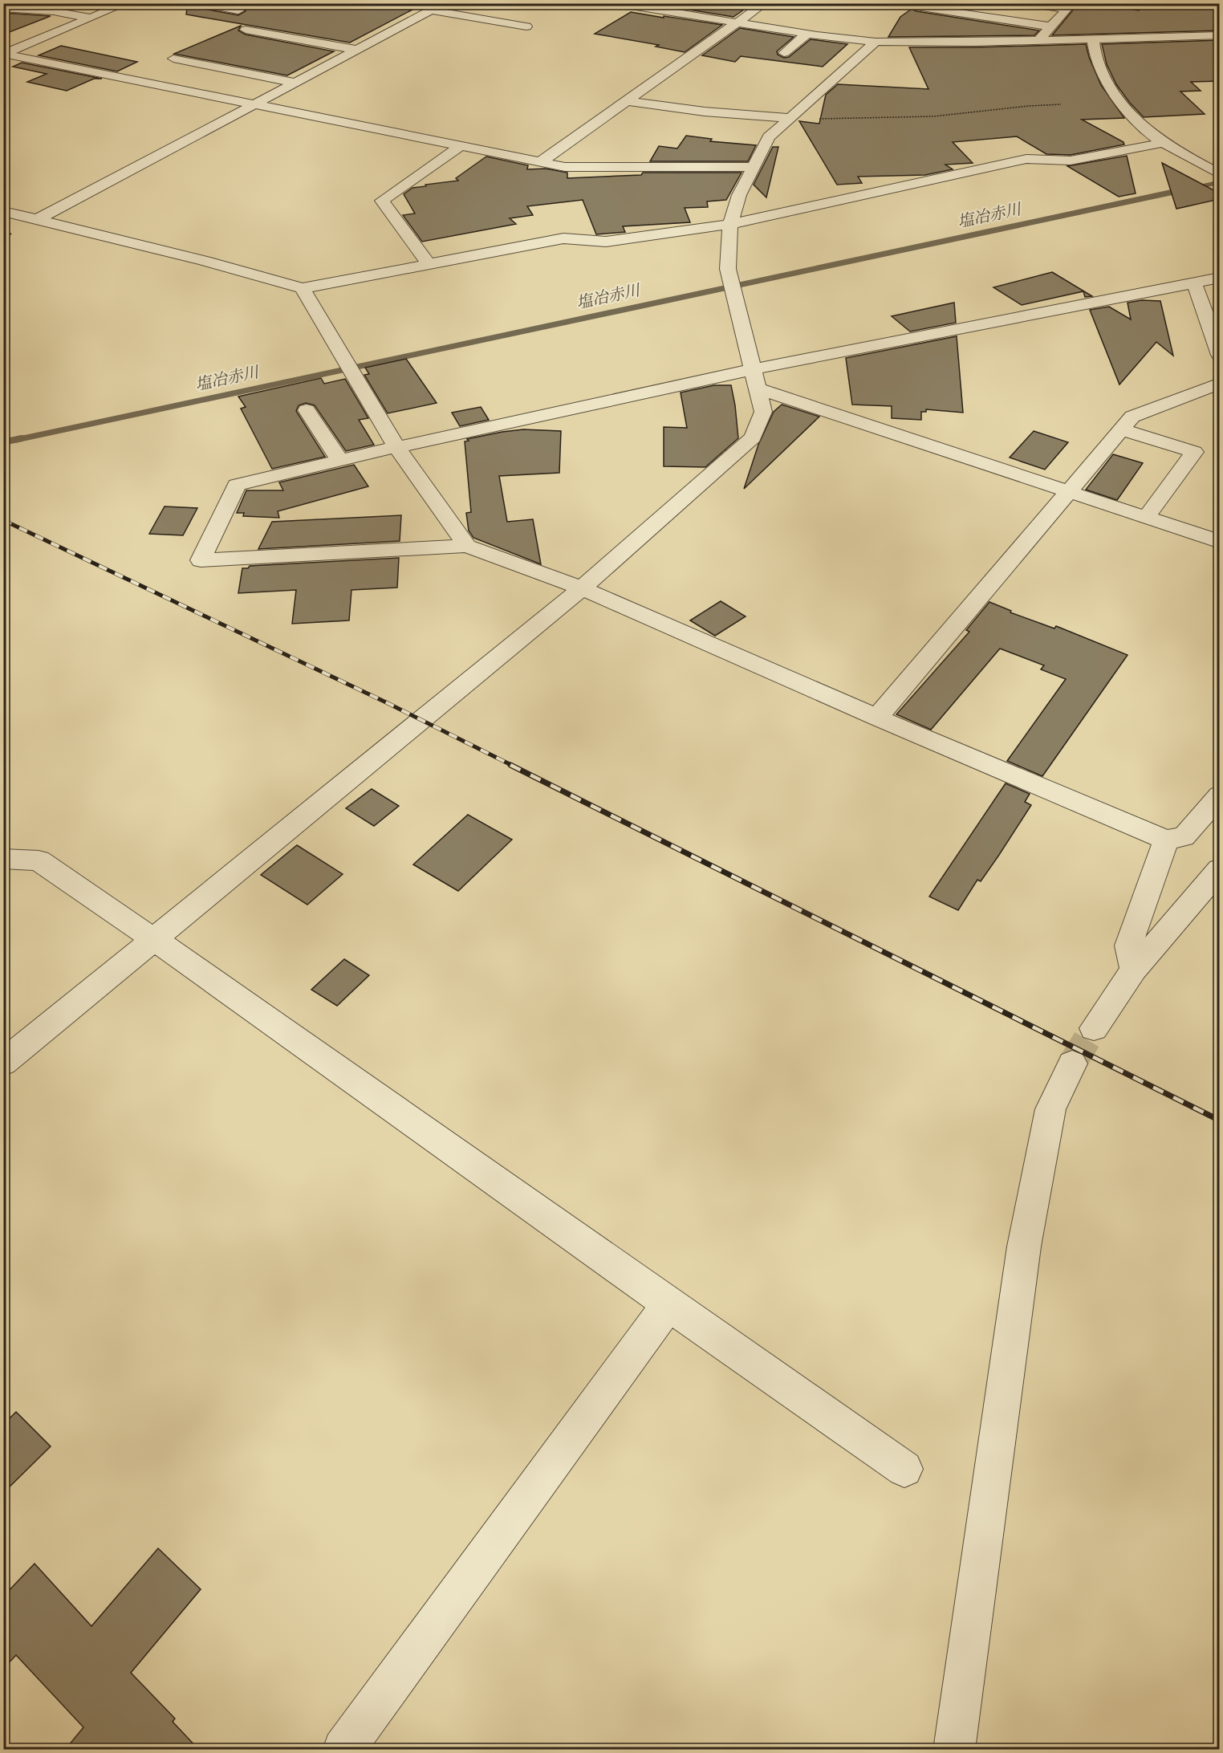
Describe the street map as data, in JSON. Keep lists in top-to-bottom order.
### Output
{
  "water": ["塩冶赤川"]
}
